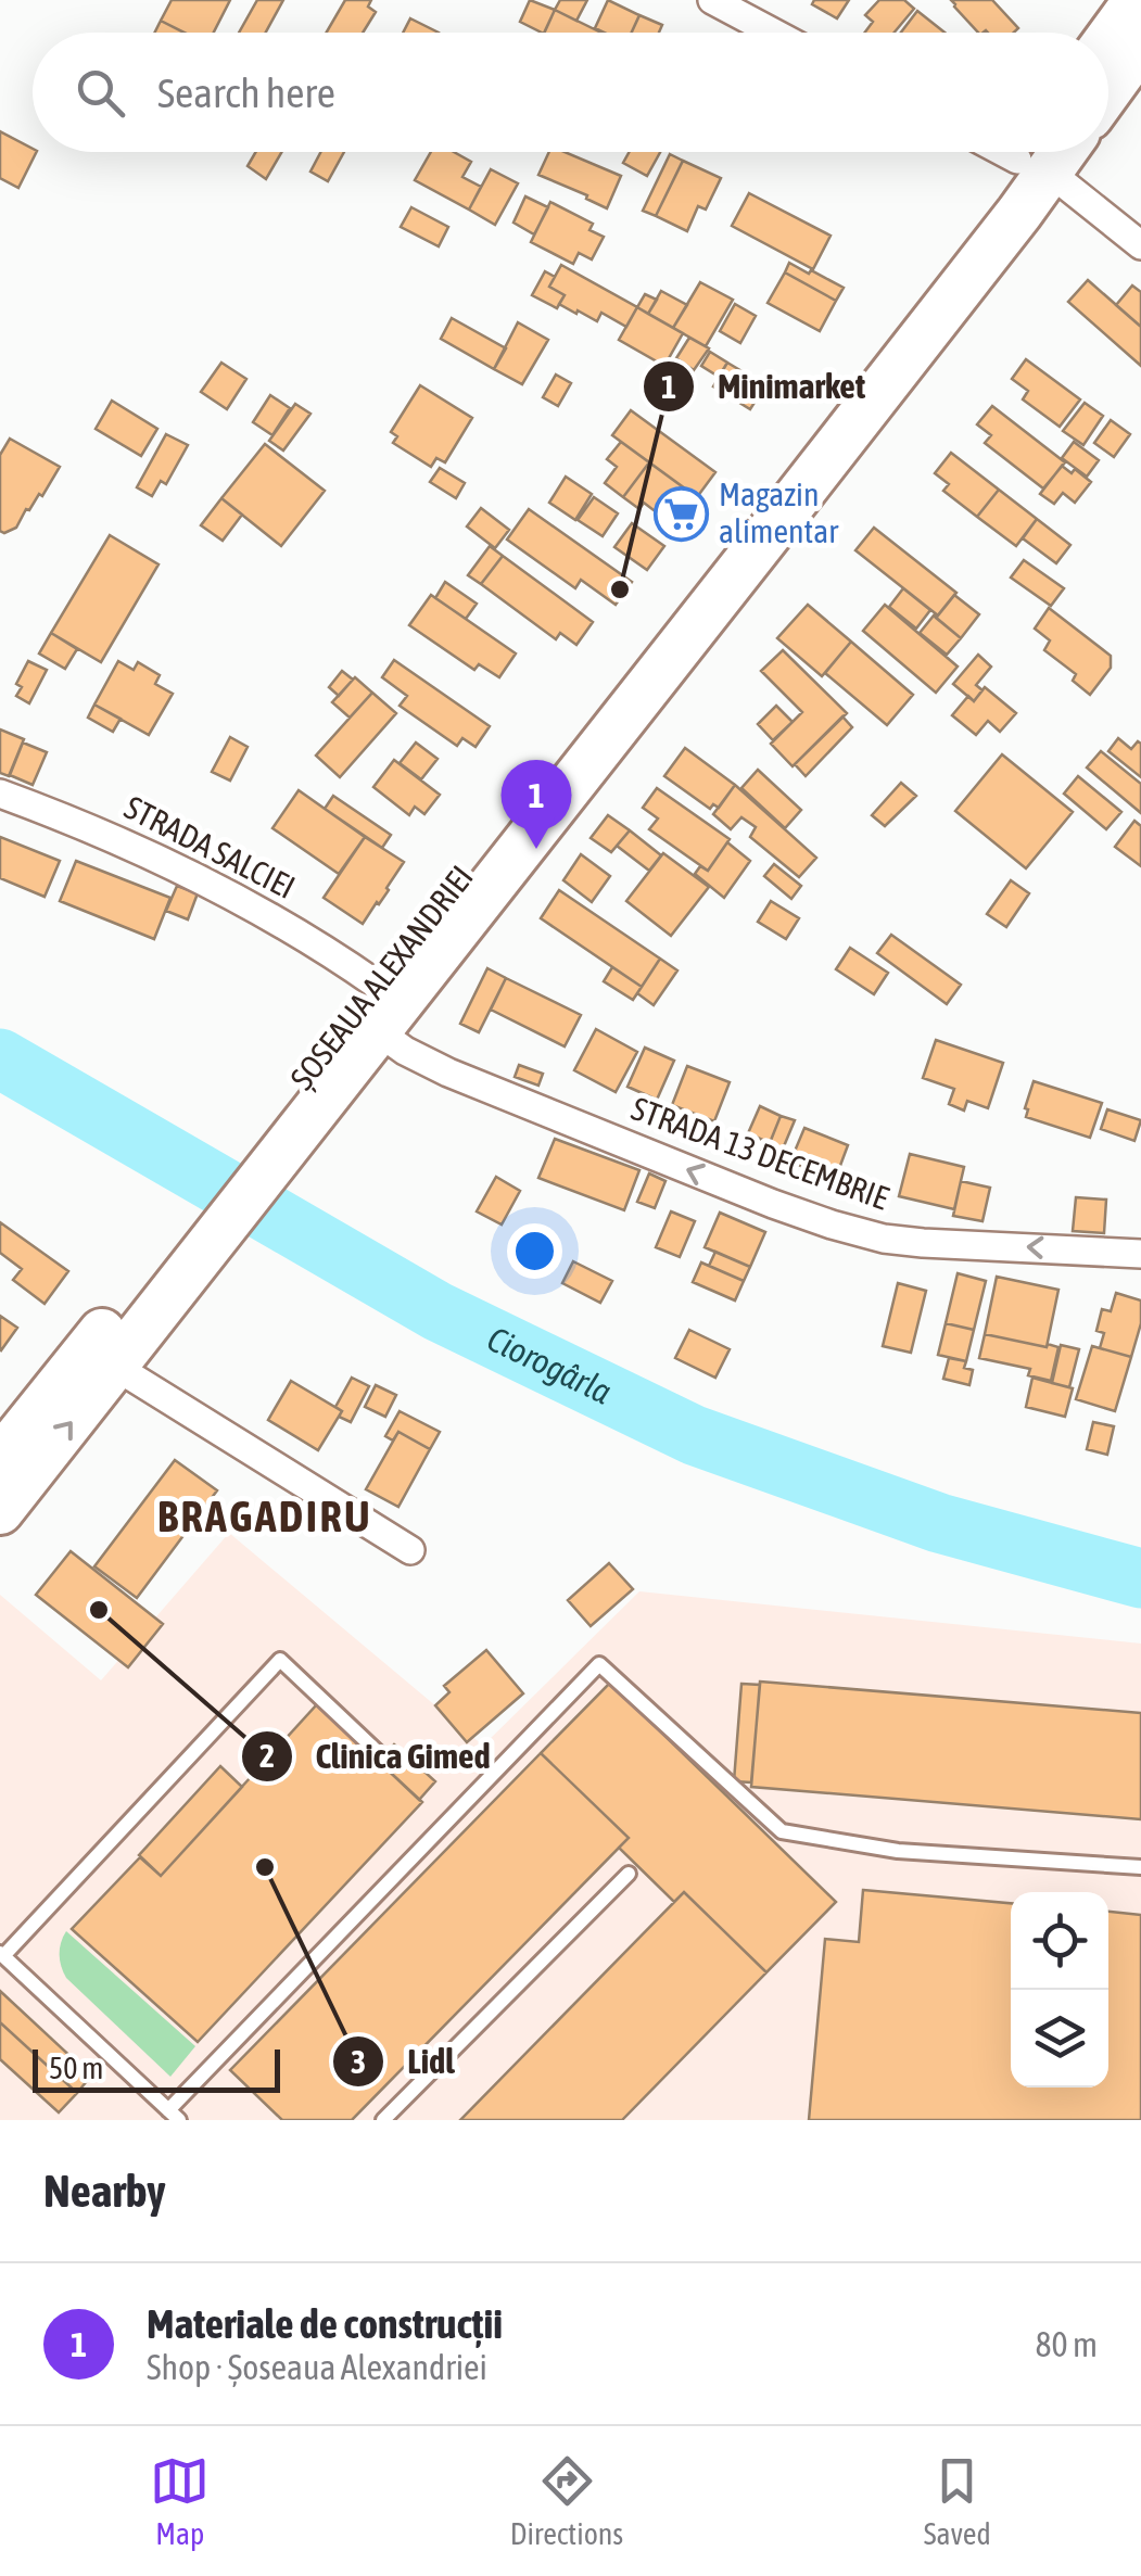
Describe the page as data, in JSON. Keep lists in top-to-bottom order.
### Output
{
  "streets": {
    "highway": ["ȘOSEAUA ALEXANDRIEI"],
    "street": ["STRADA SALCIEI", "STRADA 13 DECEMBRIE"]
  },
  "crossings": [
    ["STRADA SALCIEI", "ȘOSEAUA ALEXANDRIEI"],
    ["ȘOSEAUA ALEXANDRIEI", "STRADA 13 DECEMBRIE"]
  ],
  "one_way": ["STRADA 13 DECEMBRIE"],
  "districts": ["BRAGADIRU"],
  "water": ["Ciorogârla"],
  "places": {
    "supermarket": ["Magazin alimentar"],
    "other": ["Minimarket", "Clinica Gimed", "Lidl"]
  },
  "scale_bar": "50 m",
  "page": {
    "search": "Search here",
    "pins": "1",
    "scale": "50 m",
    "heading": "Nearby",
    "list": [
      {
        "mark": "1",
        "name": "Materiale de construcții",
        "note": "Shop · Șoseaua Alexandriei",
        "value": "80 m"
      }
    ],
    "nav": ["Map", "Directions", "Saved"]
  }
}
